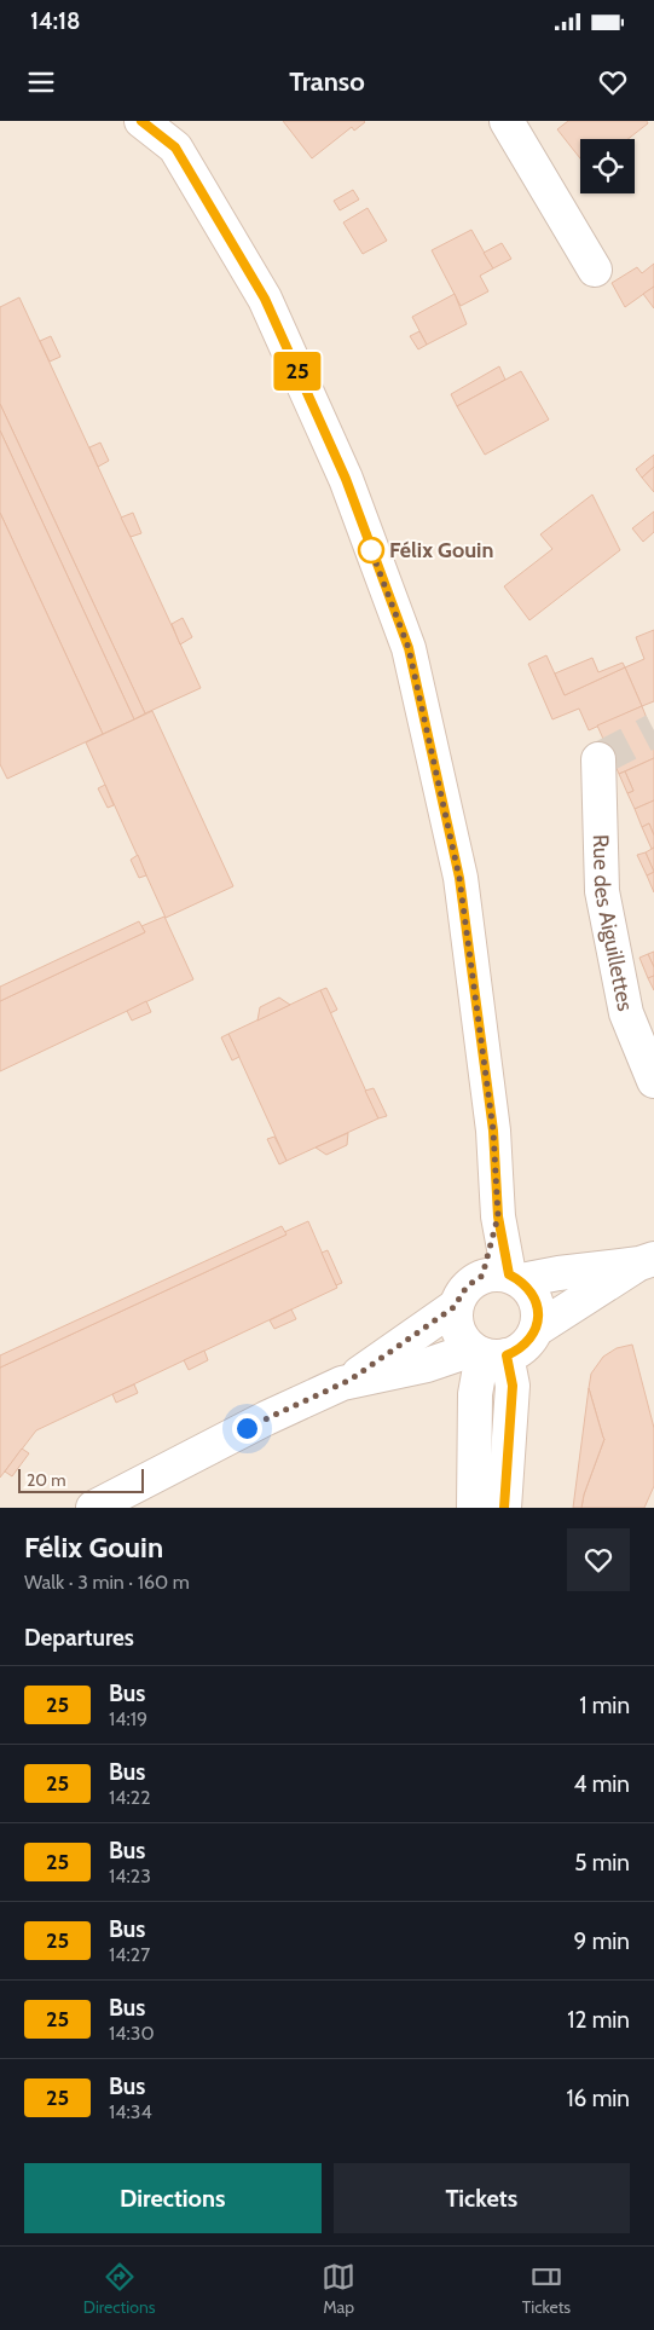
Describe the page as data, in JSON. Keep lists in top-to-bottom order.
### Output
{
  "streets": {
    "main road": ["Rue des Aiguillettes"]
  },
  "places": ["Félix Gouin"],
  "lines": ["bus line 25"],
  "scale_bar": "20 m",
  "page": {
    "status": "14:18",
    "header": "Transo",
    "on_map": "25",
    "scale": "20 m",
    "heading": [
      ["Félix Gouin", "Walk · 3 min · 160 m"],
      "Departures"
    ],
    "list": [
      {
        "mark": "25",
        "name": "Bus",
        "note": "14:19",
        "value": "1 min"
      },
      {
        "mark": "25",
        "name": "Bus",
        "note": "14:22",
        "value": "4 min"
      },
      {
        "mark": "25",
        "name": "Bus",
        "note": "14:23",
        "value": "5 min"
      },
      {
        "mark": "25",
        "name": "Bus",
        "note": "14:27",
        "value": "9 min"
      },
      {
        "mark": "25",
        "name": "Bus",
        "note": "14:30",
        "value": "12 min"
      },
      {
        "mark": "25",
        "name": "Bus",
        "note": "14:34",
        "value": "16 min"
      }
    ],
    "buttons": ["Directions", "Tickets"],
    "tabs": ["Directions", "Map", "Tickets"]
  }
}
